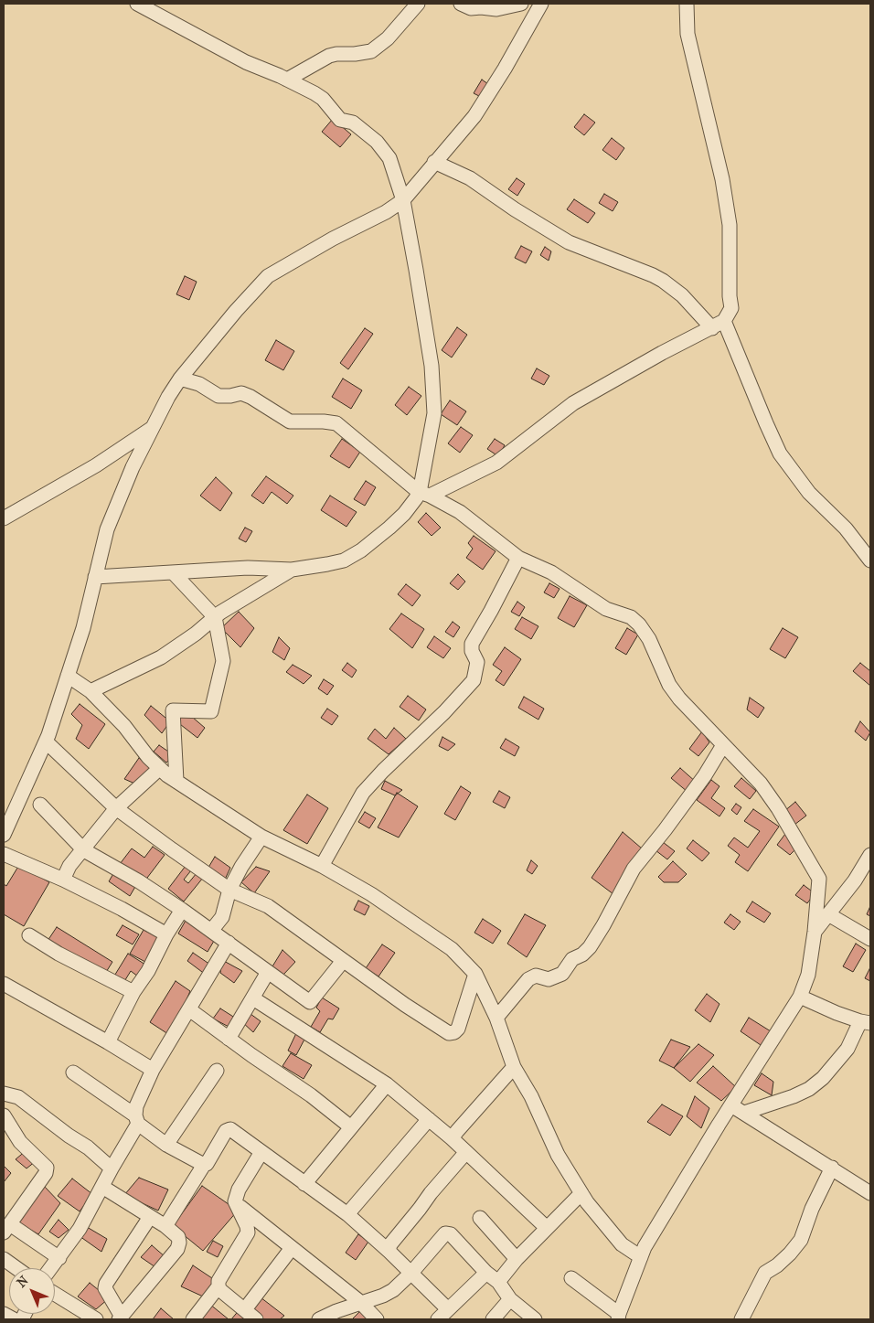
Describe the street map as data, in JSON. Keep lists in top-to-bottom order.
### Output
{
  "north": "top left"
}
